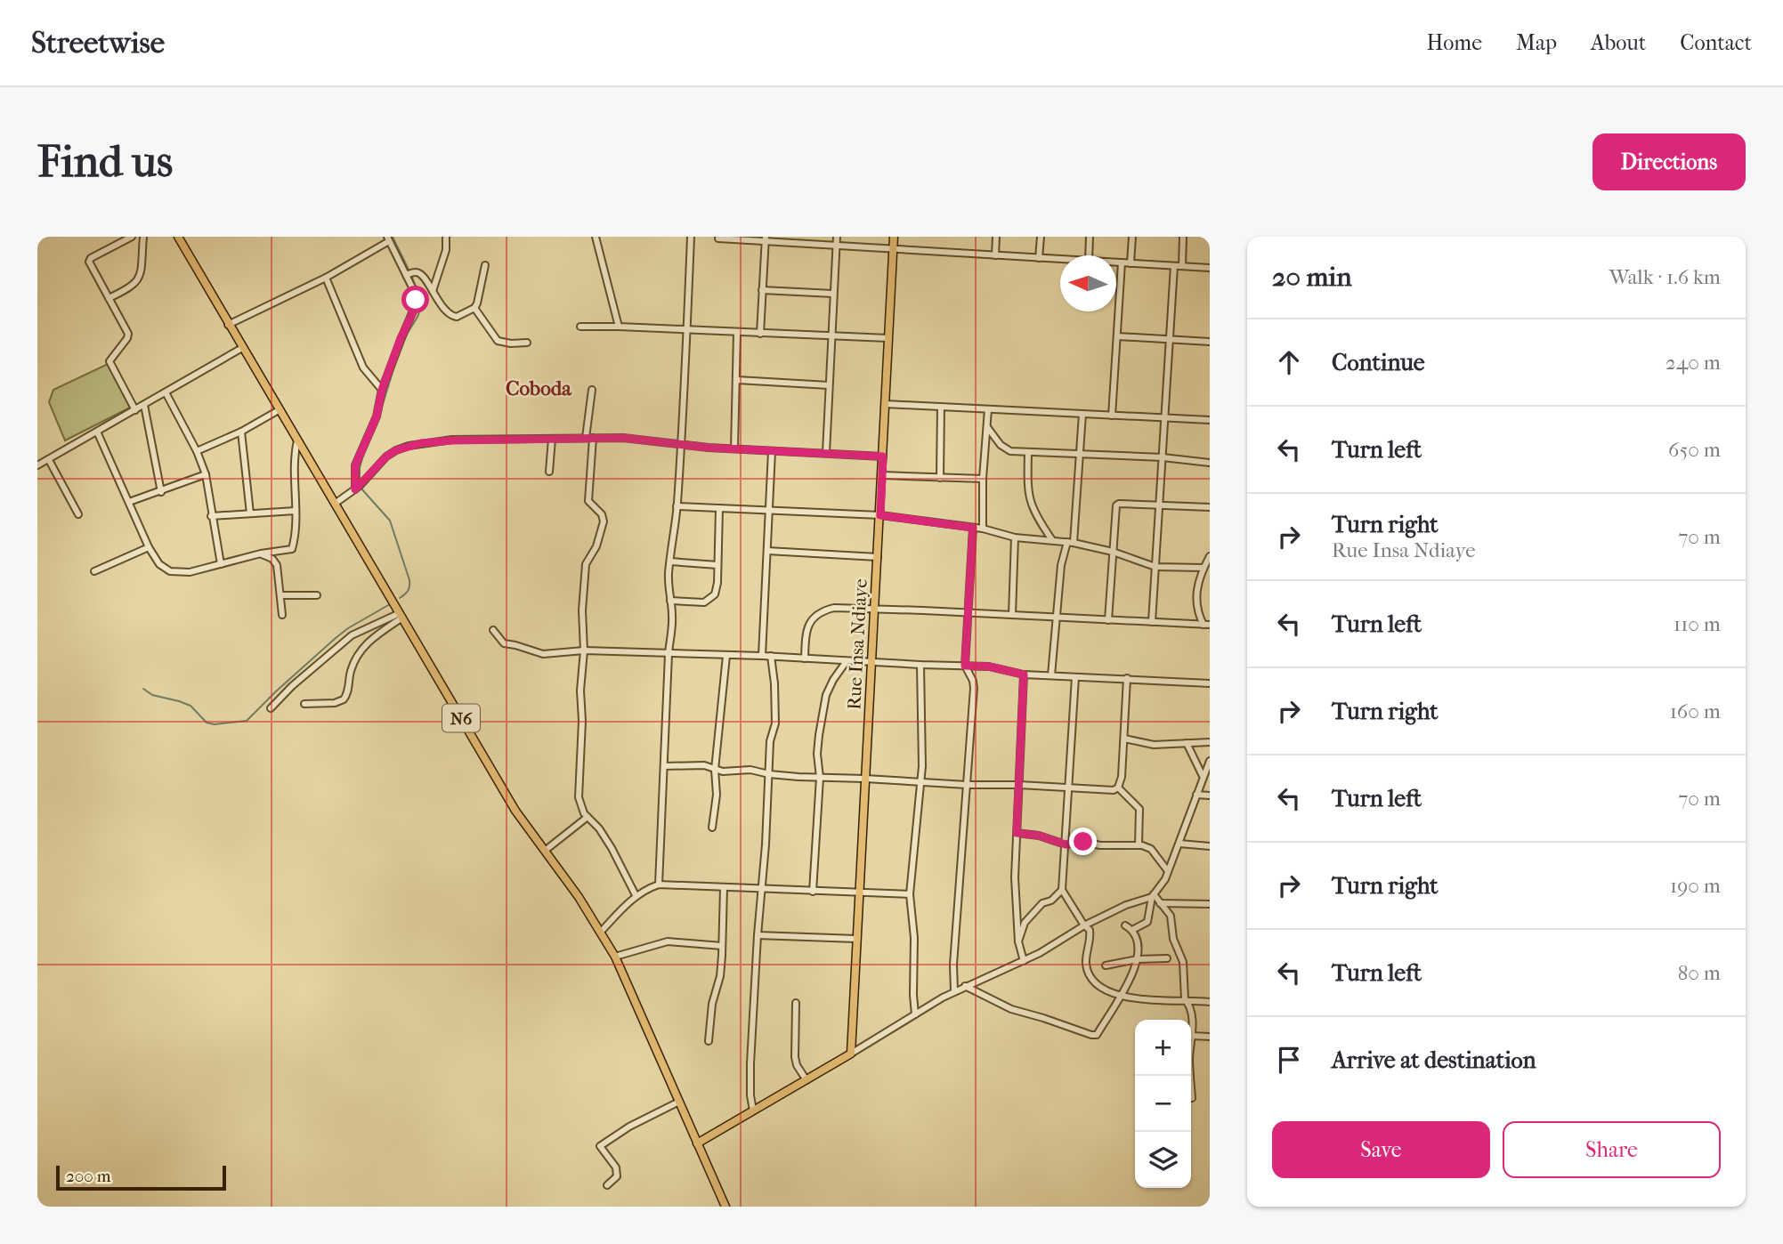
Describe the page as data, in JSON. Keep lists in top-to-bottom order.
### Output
{
  "streets": {
    "main road": ["Rue Insa Ndiaye", "N6"]
  },
  "districts": ["Coboda"],
  "scale_bar": "200 m",
  "north": "left",
  "page": {
    "header": "Streetwise",
    "nav": [
      "Home",
      "Map",
      "About",
      "Contact"
    ],
    "buttons": [
      "Directions",
      ["Save", "Share"]
    ],
    "title": "Find us",
    "heading": ["20 min", "Walk · 1.6 km"],
    "list": [
      ["Continue", "240 m"],
      ["Turn left", "650 m"],
      ["Turn right", "Rue Insa Ndiaye", "70 m"],
      ["Turn left", "110 m"],
      ["Turn right", "160 m"],
      ["Turn left", "70 m"],
      ["Turn right", "190 m"],
      ["Turn left", "80 m"],
      "Arrive at destination"
    ],
    "map_buttons": ["+", "−"],
    "scale": "200 m"
  }
}
